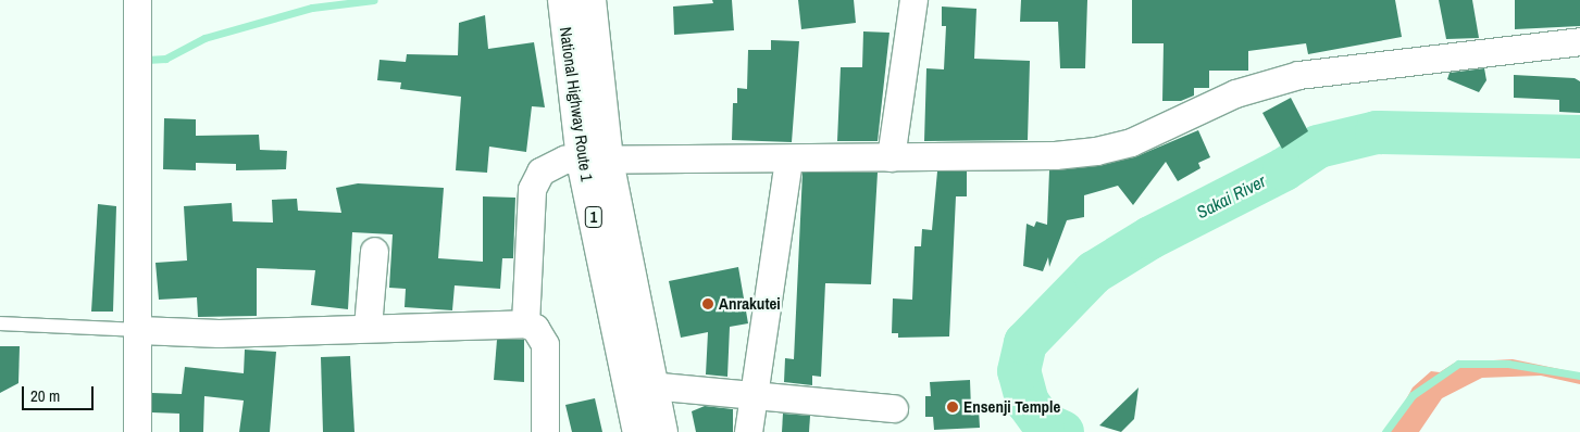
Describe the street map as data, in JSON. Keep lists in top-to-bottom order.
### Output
{
  "streets": {
    "highway": ["National Highway Route 1", "1"]
  },
  "water": ["Sakai River"],
  "places": ["Anrakutei", "Ensenji Temple"],
  "scale_bar": "20 m"
}
